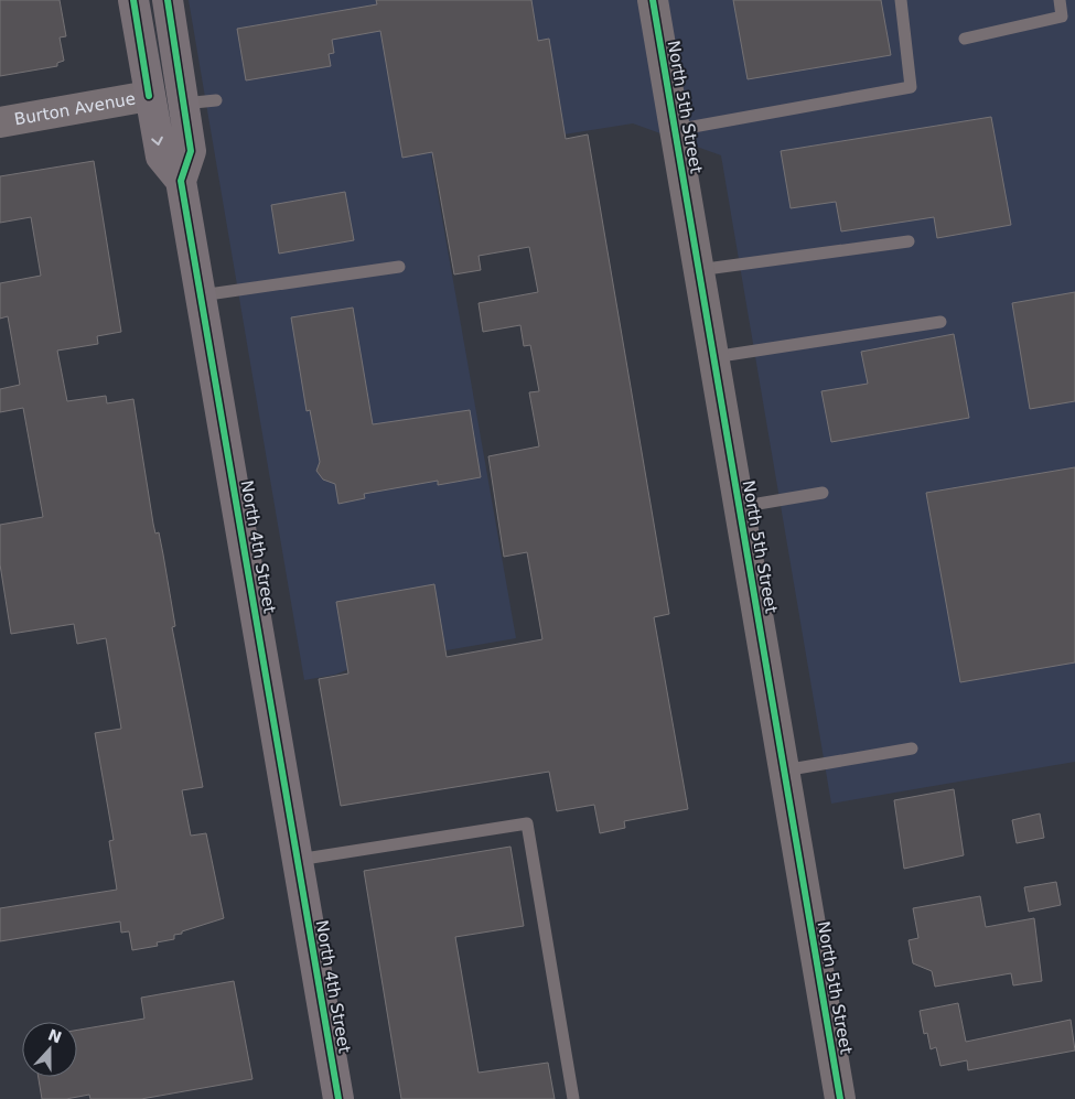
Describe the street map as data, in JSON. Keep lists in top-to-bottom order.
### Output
{
  "streets": {
    "main road": ["North 4th Street"],
    "street": ["North 5th Street", "Burton Avenue"]
  },
  "crossings": [
    ["Burton Avenue", "North 4th Street"]
  ],
  "north": "top"
}
